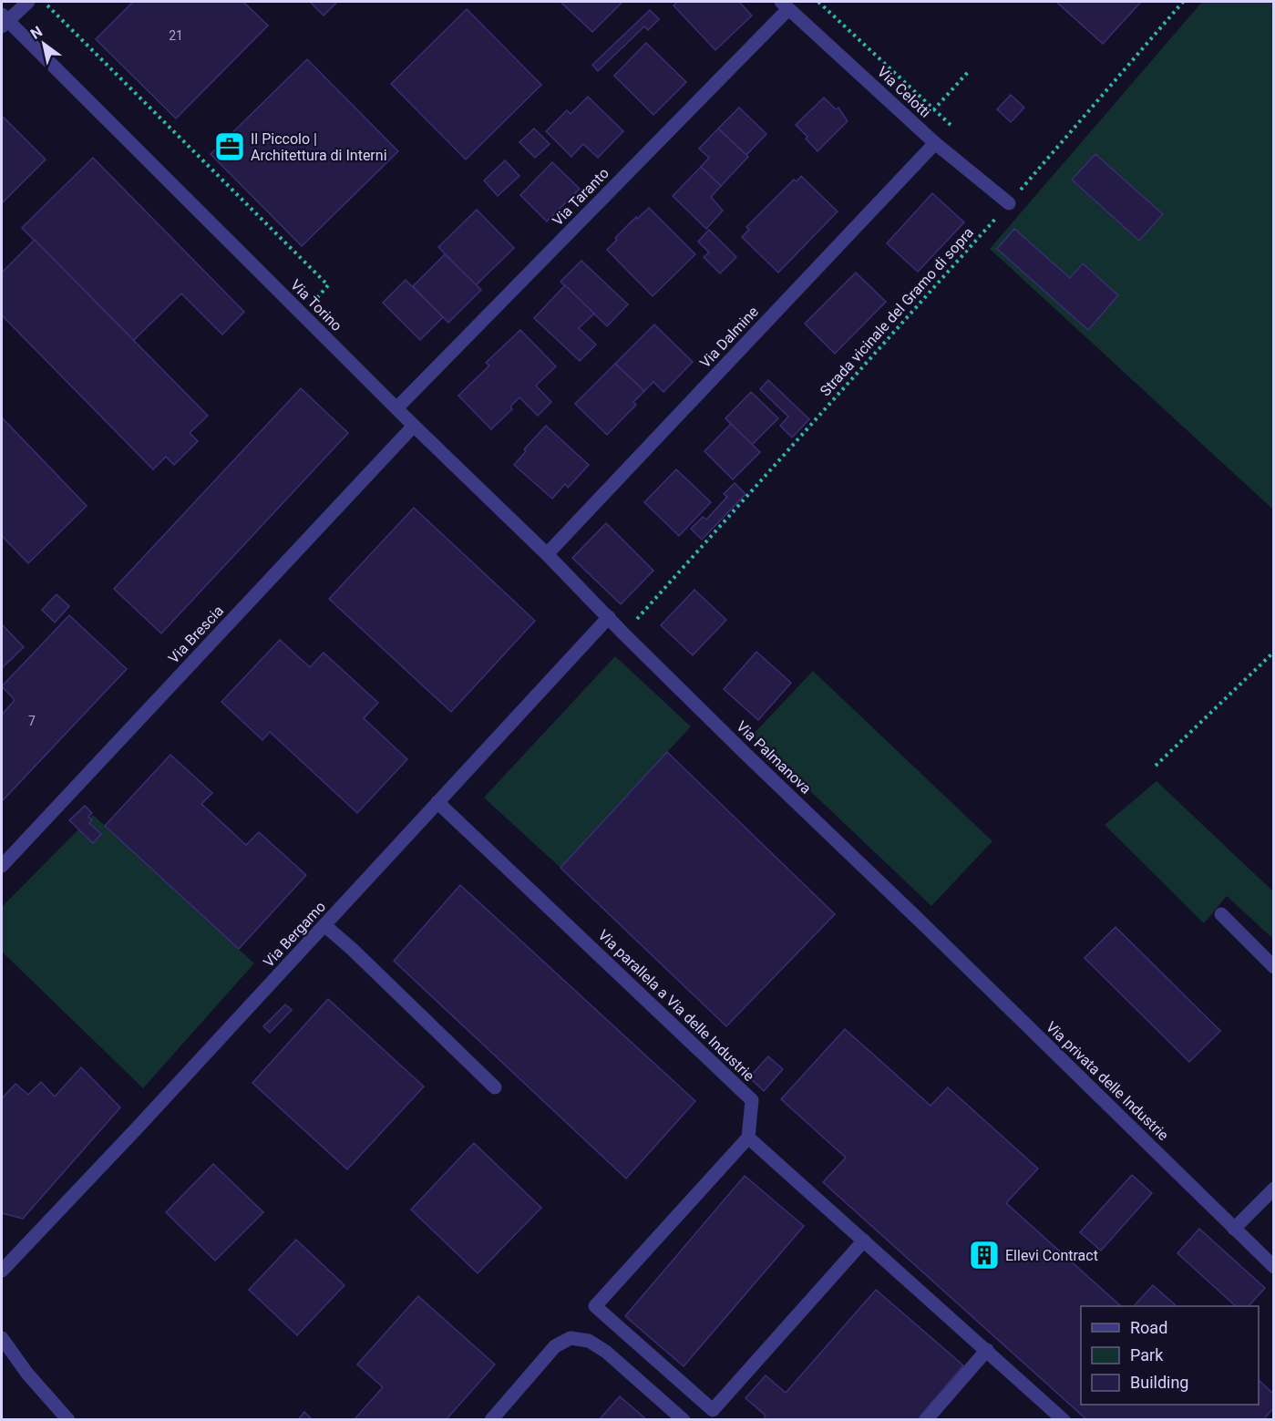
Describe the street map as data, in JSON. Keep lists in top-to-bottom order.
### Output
{
  "streets": {
    "street": [
      "Via Celotti",
      "Via Taranto",
      "Via Torino",
      "Via Dalmine",
      "Via Brescia",
      "Via Palmanova",
      "Via Bergamo",
      "Via parallela a Via delle Industrie",
      "Via privata delle Industrie"
    ],
    "path": ["Strada vicinale del Gramo di sopra"]
  },
  "crossings": [
    ["Via Celotti", "Via Taranto"],
    ["Via Celotti", "Strada vicinale del Gramo di sopra"],
    ["Via Celotti", "Via Dalmine"],
    ["Via Taranto", "Via Torino"],
    ["Via Torino", "Via Dalmine"],
    ["Via Torino", "Via Brescia"],
    ["Via Torino", "Via Palmanova"],
    ["Via Torino", "Via Bergamo"],
    ["Strada vicinale del Gramo di sopra", "Via Palmanova"],
    ["Via Palmanova", "Via Bergamo"],
    ["Via Palmanova", "Via privata delle Industrie"],
    ["Via Bergamo", "Via parallela a Via delle Industrie"]
  ],
  "places": {
    "office": ["Il Piccolo | Architettura di Interni"],
    "building": ["Ellevi Contract"]
  },
  "house_numbers": ["21", "7"],
  "legend": ["Road", "Park", "Building"],
  "north": "top left"
}
